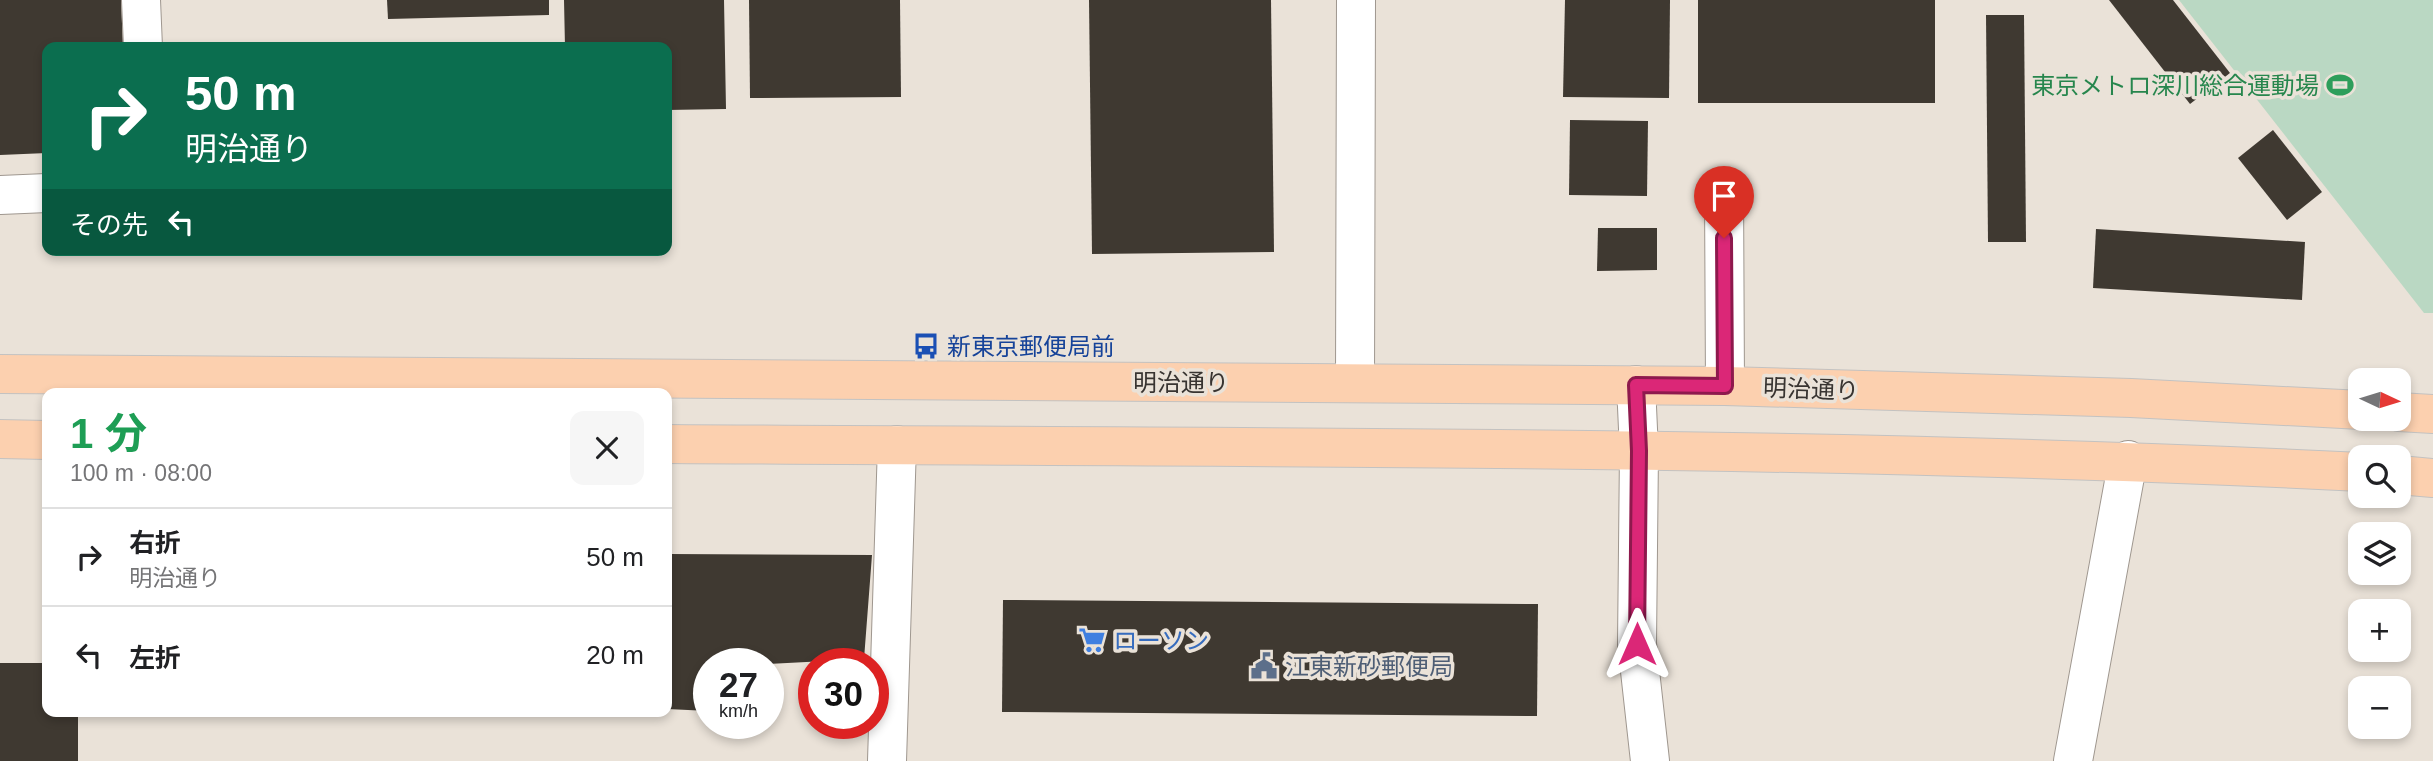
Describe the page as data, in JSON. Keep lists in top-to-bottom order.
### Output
{
  "streets": {
    "main road": ["明治通り"]
  },
  "places": {
    "sports": ["東京メトロ深川総合運動場"],
    "bus stop": ["新東京郵便局前"],
    "supermarket": ["ローソン"],
    "public building": ["江東新砂郵便局"]
  },
  "north": "right",
  "page": {
    "turn": ["50 m", "明治通り"],
    "then": "その先",
    "map_buttons": ["+", "−"],
    "heading": ["1 分", "100 m · 08:00"],
    "list": [
      {
        "name": "右折",
        "note": "明治通り",
        "value": "50 m"
      },
      {
        "name": "左折",
        "value": "20 m"
      }
    ],
    "speed": "27 km/h",
    "limit": "30"
  }
}
